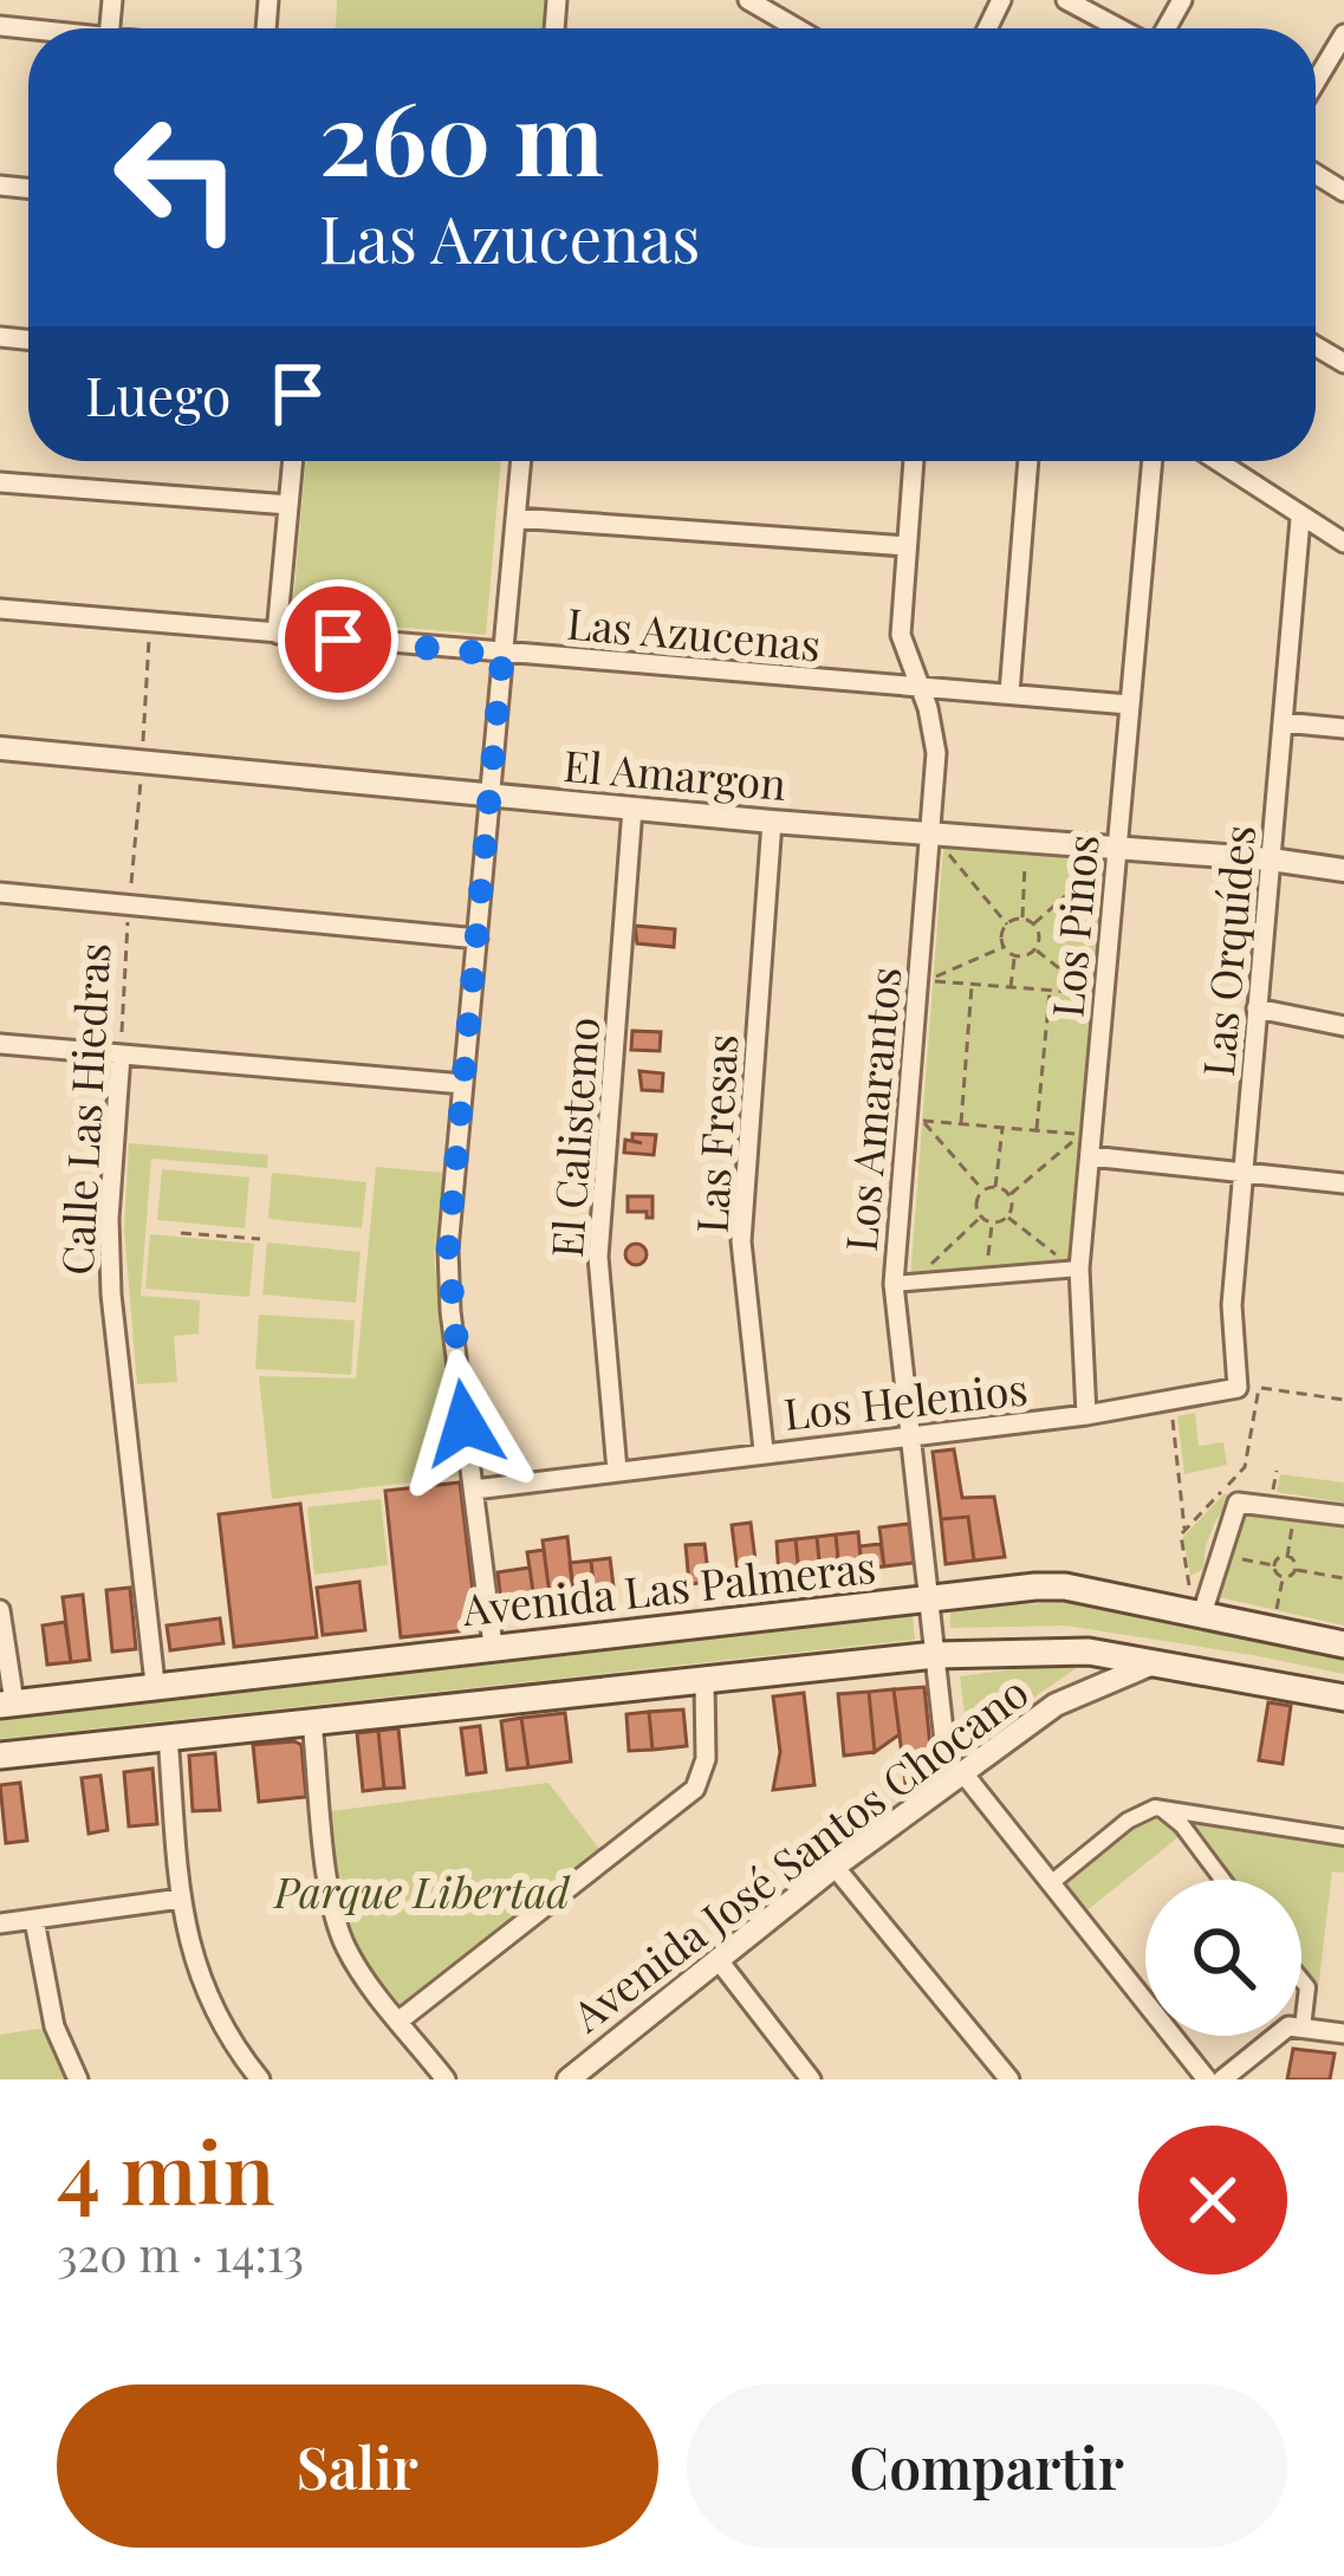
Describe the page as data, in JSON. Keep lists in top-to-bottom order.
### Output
{
  "streets": {
    "main road": ["Avenida Las Palmeras"],
    "street": [
      "Las Azucenas",
      "El Amargon",
      "Los Pinos",
      "Las Orquídes",
      "Calle Las Hiedras",
      "Los Amarantos",
      "Las Fresas",
      "El Calistemo",
      "Los Helenios",
      "Avenida José Santos Chocano"
    ]
  },
  "crossings": [
    ["Las Azucenas", "Los Pinos"],
    ["Las Azucenas", "Calle Las Hiedras"],
    ["Las Azucenas", "Los Amarantos"],
    ["El Amargon", "Los Pinos"],
    ["El Amargon", "Las Orquídes"],
    ["El Amargon", "Calle Las Hiedras"],
    ["El Amargon", "Los Amarantos"],
    ["El Amargon", "Las Fresas"],
    ["El Amargon", "El Calistemo"],
    ["Los Pinos", "Los Helenios"],
    ["Las Orquídes", "Los Helenios"],
    ["Calle Las Hiedras", "Avenida Las Palmeras"],
    ["Los Amarantos", "Los Helenios"],
    ["Los Amarantos", "Avenida Las Palmeras"],
    ["Los Amarantos", "Avenida José Santos Chocano"],
    ["Las Fresas", "Los Helenios"],
    ["El Calistemo", "Los Helenios"]
  ],
  "parks": ["Parque Libertad"],
  "page": {
    "turn": ["260 m", "Las Azucenas"],
    "then": "Luego",
    "heading": ["4 min", "320 m · 14:13"],
    "buttons": ["Salir", "Compartir"]
  }
}
